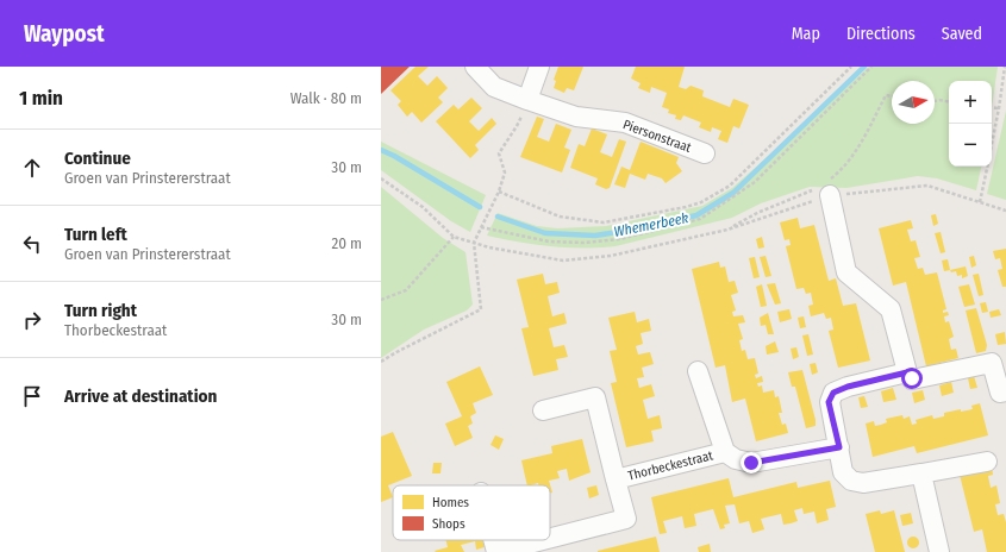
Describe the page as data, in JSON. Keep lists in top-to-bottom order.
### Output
{
  "streets": {
    "street": ["Piersonstraat", "Thorbeckestraat"]
  },
  "water": ["Whemerbeek"],
  "legend": ["Homes", "Shops"],
  "north": "right",
  "page": {
    "header": "Waypost",
    "nav": ["Map", "Directions", "Saved"],
    "heading": ["1 min", "Walk · 80 m"],
    "map_buttons": ["+", "−"],
    "list": [
      ["Continue", "Groen van Prinstererstraat", "30 m"],
      ["Turn left", "Groen van Prinstererstraat", "20 m"],
      ["Turn right", "Thorbeckestraat", "30 m"],
      "Arrive at destination"
    ]
  }
}
